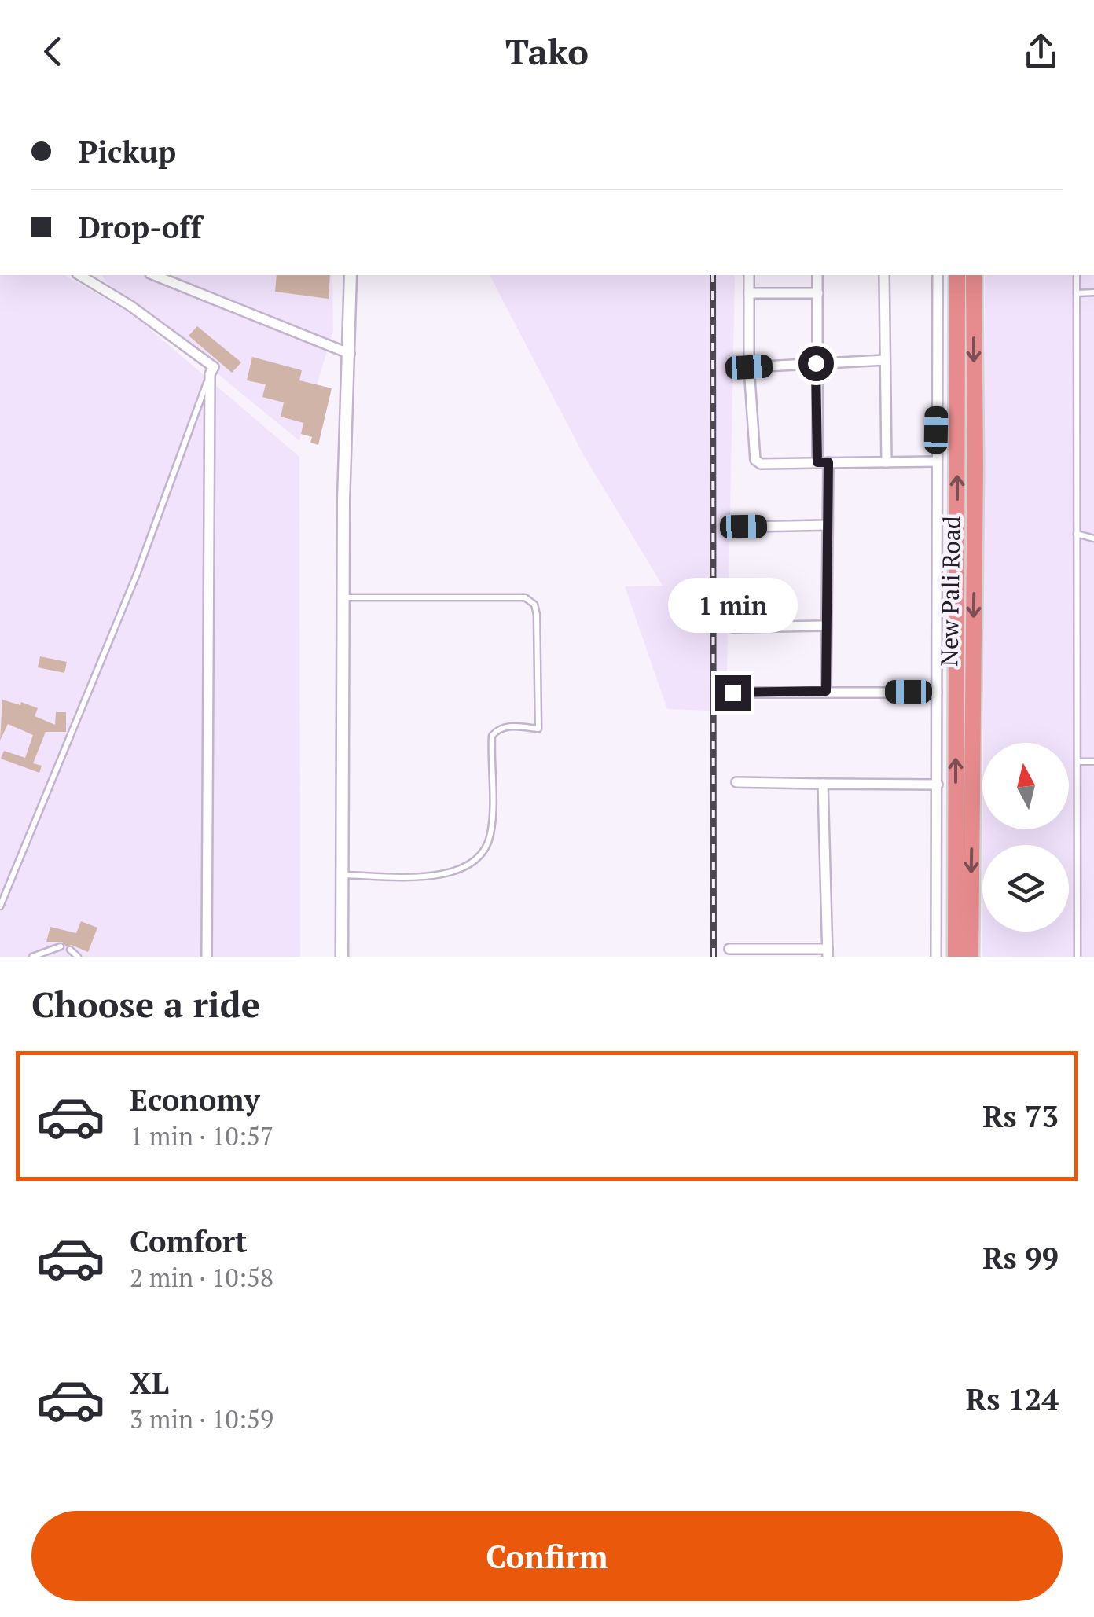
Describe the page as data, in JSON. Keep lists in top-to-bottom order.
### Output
{
  "streets": {
    "highway": ["New Pali Road"]
  },
  "north": "top",
  "page": {
    "header": "Tako",
    "banner": ["Pickup", "Drop-off"],
    "bubble": "1 min",
    "heading": "Choose a ride",
    "list": [
      {
        "name": "Economy",
        "note": "1 min · 10:57",
        "value": "Rs 73"
      },
      {
        "name": "Comfort",
        "note": "2 min · 10:58",
        "value": "Rs 99"
      },
      {
        "name": "XL",
        "note": "3 min · 10:59",
        "value": "Rs 124"
      }
    ],
    "buttons": "Confirm"
  }
}
